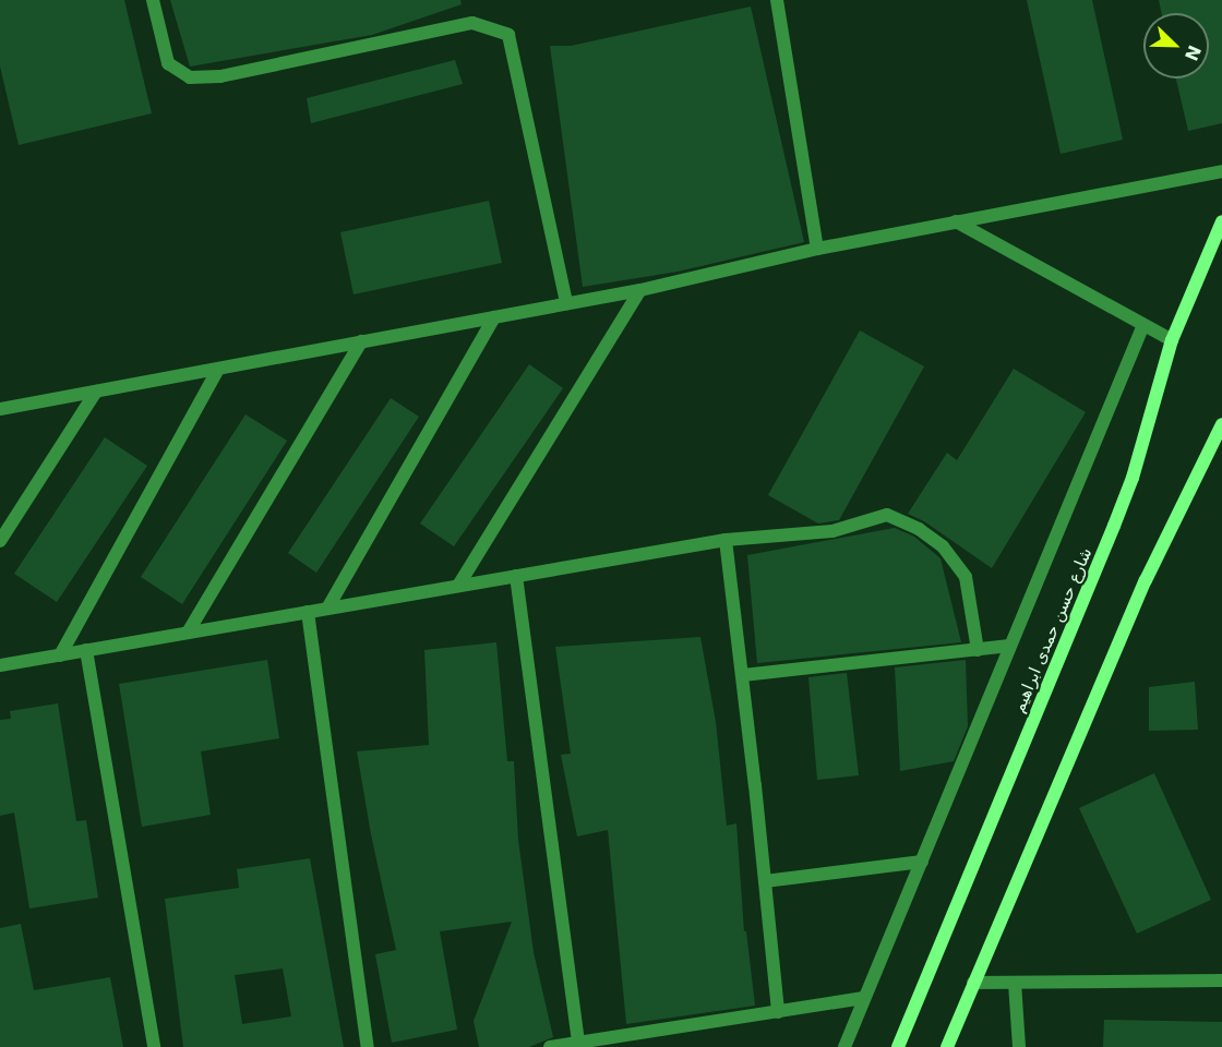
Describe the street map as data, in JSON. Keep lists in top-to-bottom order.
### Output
{
  "streets": {
    "main road": ["شارع حسن حمدى ابراهيم"]
  },
  "north": "bottom right"
}
